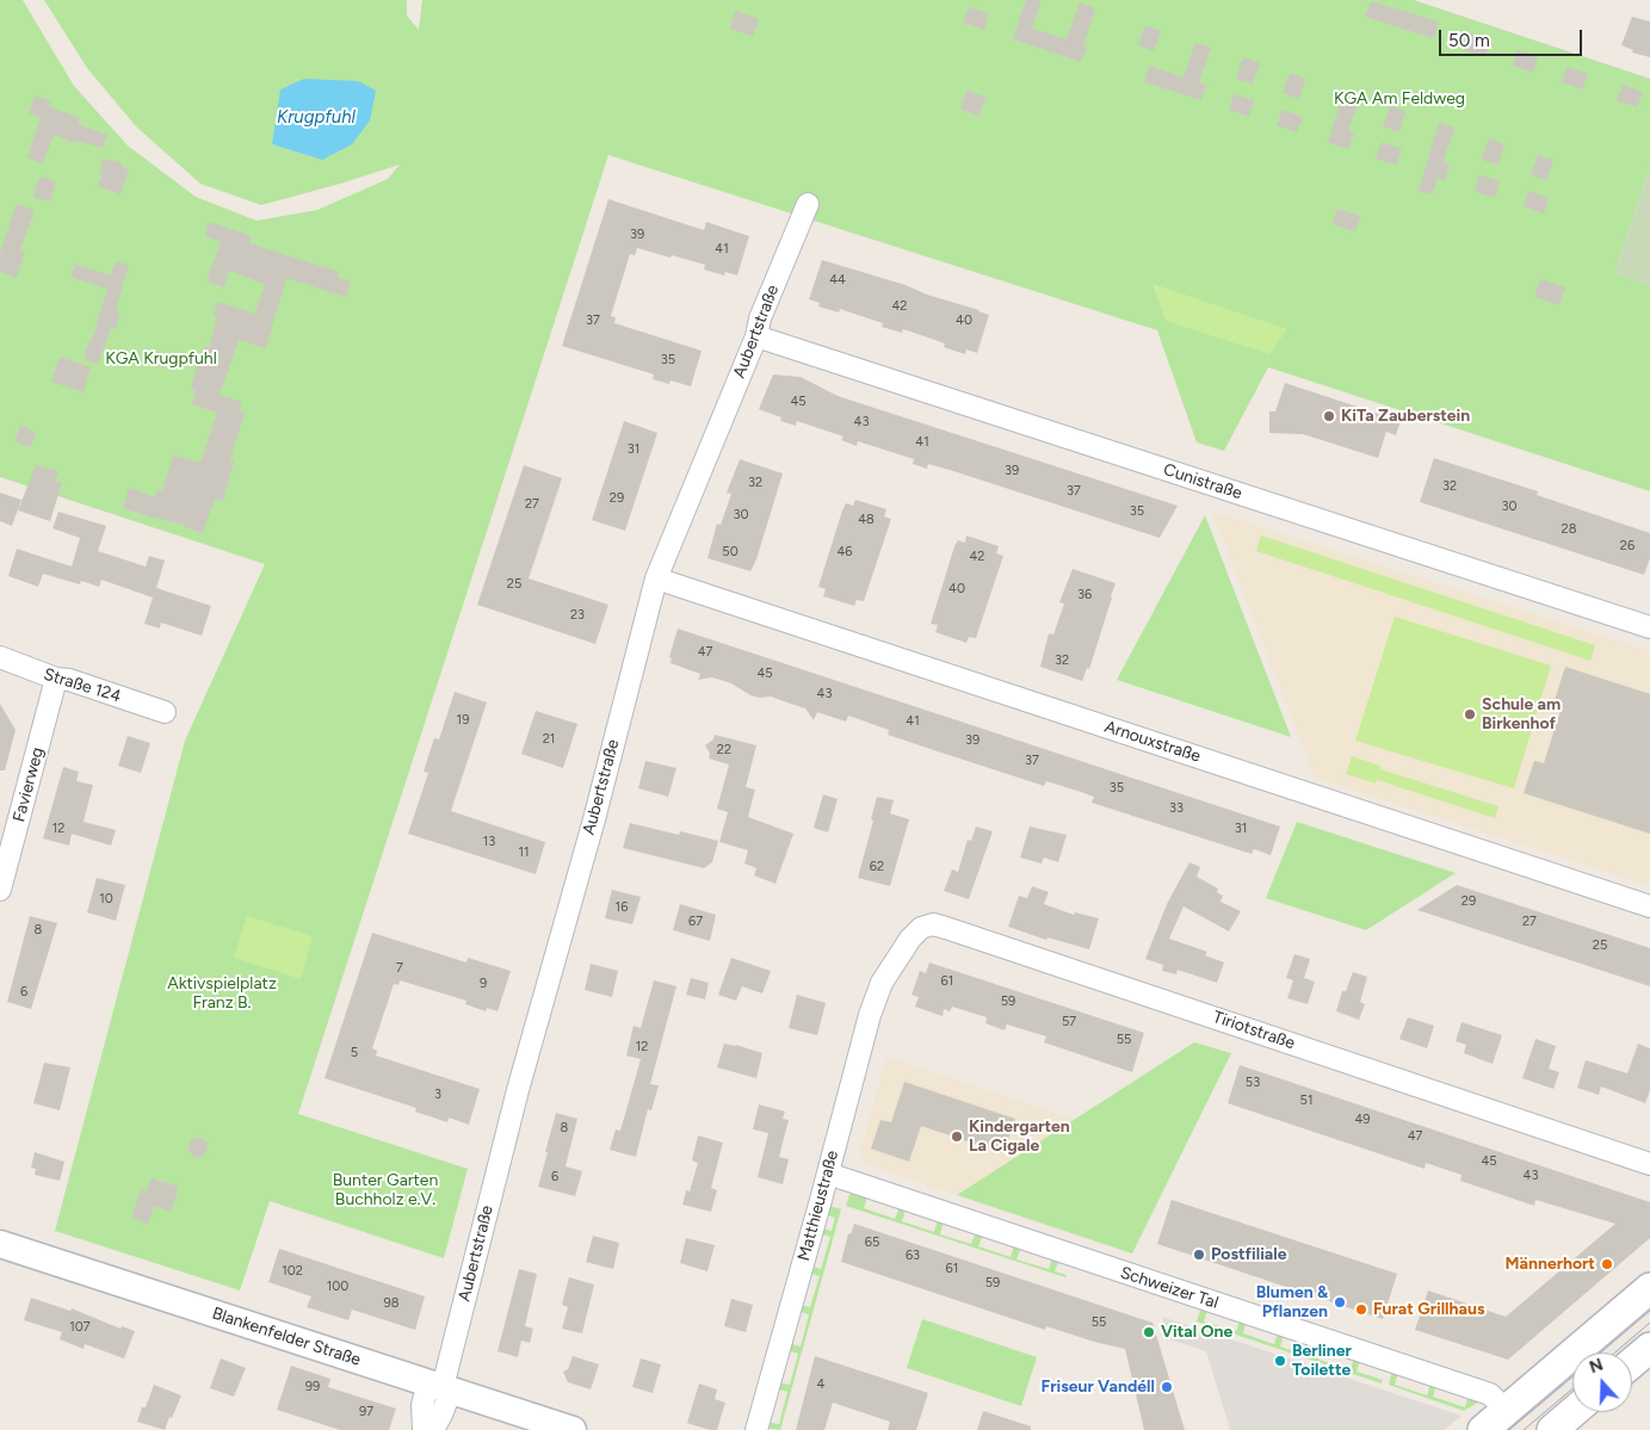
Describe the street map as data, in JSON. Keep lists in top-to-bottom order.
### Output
{
  "streets": {
    "street": [
      "Aubertstraße",
      "Cunistraße",
      "Straße 124",
      "Arnouxstraße",
      "Favierweg",
      "Tiriotstraße",
      "Matthieustraße",
      "Schweizer Tal",
      "Blankenfelder Straße"
    ]
  },
  "crossings": [
    ["Aubertstraße", "Cunistraße"],
    ["Aubertstraße", "Arnouxstraße"],
    ["Aubertstraße", "Blankenfelder Straße"],
    ["Straße 124", "Favierweg"],
    ["Tiriotstraße", "Matthieustraße"],
    ["Matthieustraße", "Schweizer Tal"]
  ],
  "water": ["Krugpfuhl"],
  "parks": [
    "KGA Am Feldweg",
    "KGA Krugpfuhl",
    "Aktivspielplatz Franz B.",
    "Bunter Garten Buchholz e.V."
  ],
  "places": [
    "KiTa Zauberstein",
    "Schule am Birkenhof",
    "Kindergarten La Cigale",
    "Postfiliale",
    "Männerhort",
    "Blumen & Pflanzen",
    "Furat Grillhaus",
    "Vital One",
    "Berliner Toilette",
    "Friseur Vandéll"
  ],
  "house_numbers": [
    "39",
    "41",
    "44",
    "42",
    "37",
    "40",
    "35",
    "45",
    "43",
    "41",
    "31",
    "39",
    "32",
    "32",
    "37",
    "29",
    "27",
    "30",
    "35",
    "30",
    "48",
    "28",
    "26",
    "50",
    "46",
    "42",
    "25",
    "40",
    "36",
    "23",
    "47",
    "32",
    "45",
    "43",
    "19",
    "41",
    "21",
    "39",
    "22",
    "37",
    "35",
    "33",
    "12",
    "31",
    "13",
    "11",
    "62",
    "10",
    "29",
    "16",
    "67",
    "27",
    "8",
    "25",
    "7",
    "61",
    "9",
    "6",
    "59",
    "57",
    "55",
    "12",
    "5",
    "53",
    "3",
    "51",
    "49",
    "8",
    "47",
    "45",
    "43",
    "6",
    "65",
    "63",
    "61",
    "102",
    "59",
    "100",
    "98",
    "55",
    "107",
    "4",
    "99",
    "97"
  ],
  "scale_bar": "50 m",
  "north": "top"
}
